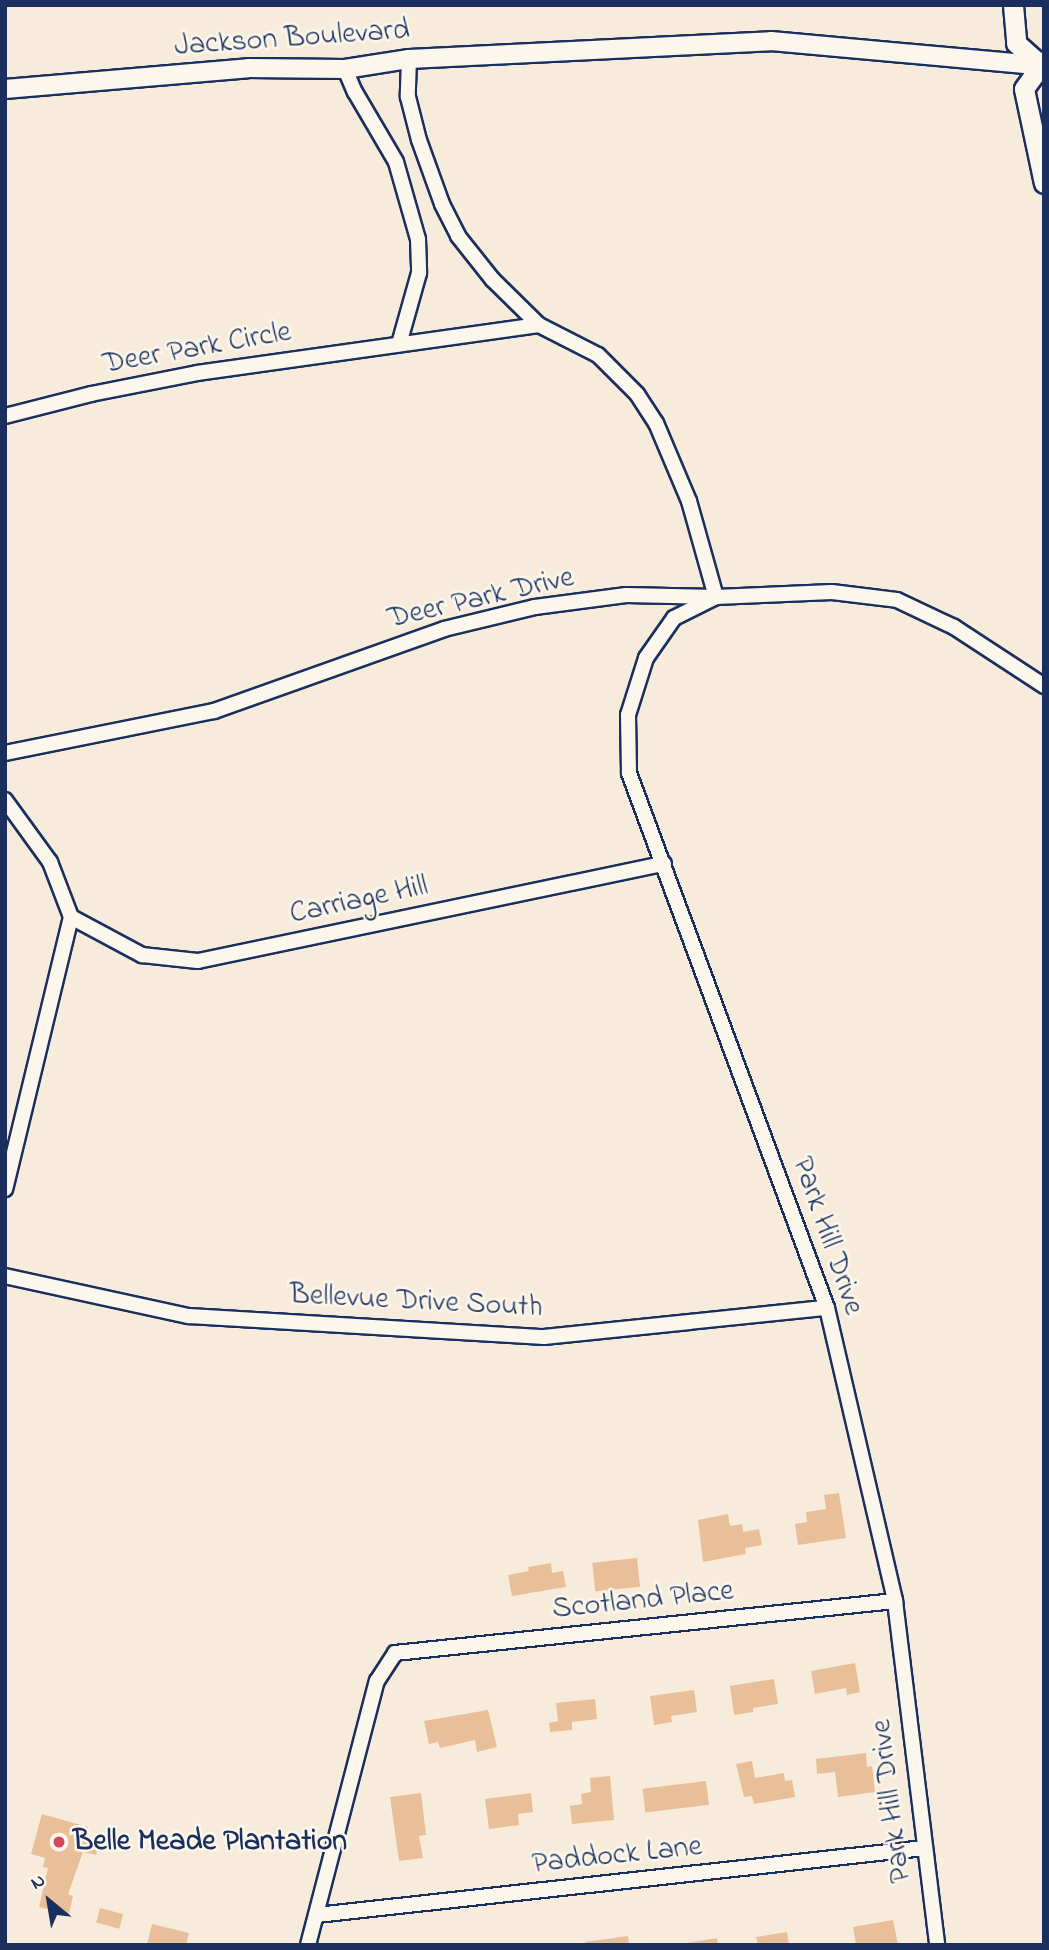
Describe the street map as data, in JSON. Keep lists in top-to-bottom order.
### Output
{
  "streets": {
    "street": [
      "Jackson Boulevard",
      "Deer Park Circle",
      "Deer Park Drive",
      "Carriage Hill",
      "Park Hill Drive",
      "Bellevue Drive South",
      "Scotland Place",
      "Paddock Lane"
    ]
  },
  "crossings": [
    ["Deer Park Drive", "Park Hill Drive"],
    ["Carriage Hill", "Park Hill Drive"],
    ["Park Hill Drive", "Bellevue Drive South"],
    ["Park Hill Drive", "Scotland Place"],
    ["Park Hill Drive", "Paddock Lane"],
    ["Scotland Place", "Paddock Lane"]
  ],
  "places": ["Belle Meade Plantation"],
  "north": "top left"
}
